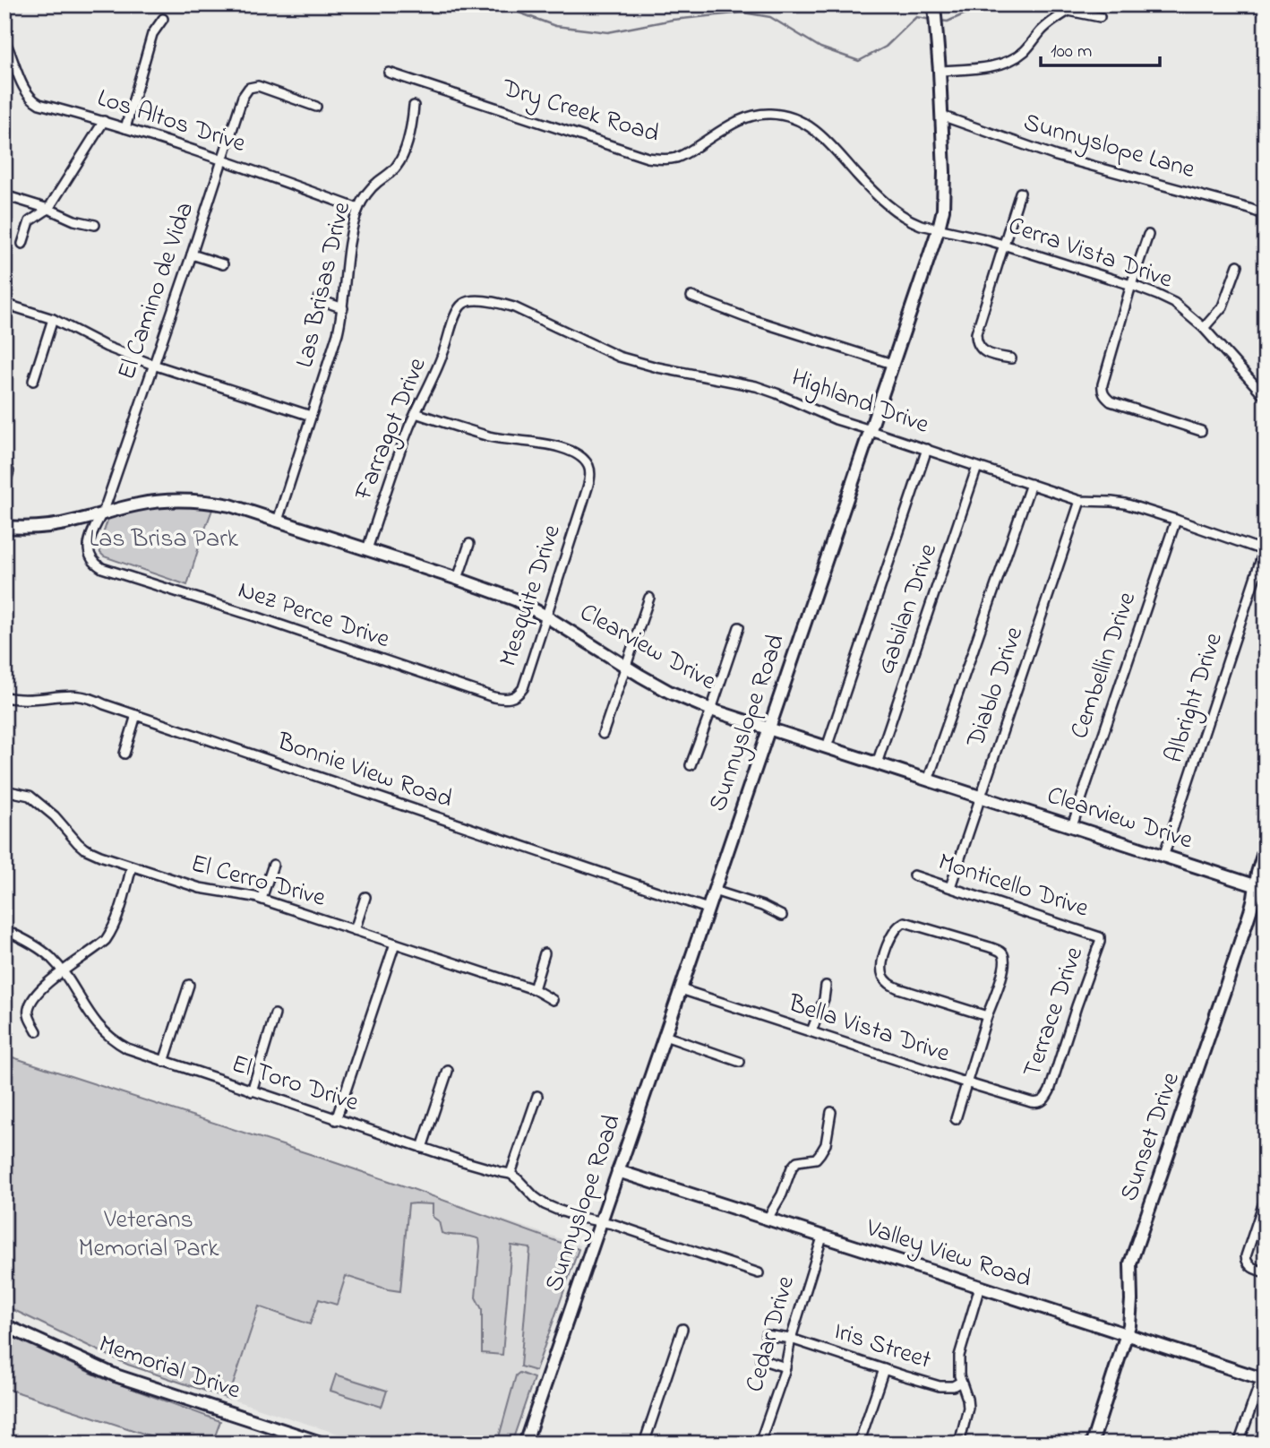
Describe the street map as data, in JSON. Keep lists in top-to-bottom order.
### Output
{
  "streets": {
    "street": [
      "Dry Creek Road",
      "Los Altos Drive",
      "Sunnyslope Lane",
      "Cerra Vista Drive",
      "Las Brisas Drive",
      "El Camino de Vida",
      "Highland Drive",
      "Farragot Drive",
      "Mesquite Drive",
      "Gabilan Drive",
      "Nez Perce Drive",
      "Clearview Drive",
      "Cembellin Drive",
      "Diablo Drive",
      "Albright Drive",
      "Sunnyslope Road",
      "Bonnie View Road",
      "El Cerro Drive",
      "Monticello Drive",
      "Terrace Drive",
      "Bella Vista Drive",
      "El Toro Drive",
      "Sunset Drive",
      "Valley View Road",
      "Cedar Drive",
      "Iris Street",
      "Memorial Drive"
    ]
  },
  "crossings": [
    ["Dry Creek Road", "Cerra Vista Drive"],
    ["Dry Creek Road", "Sunnyslope Road"],
    ["Los Altos Drive", "Las Brisas Drive"],
    ["Los Altos Drive", "El Camino de Vida"],
    ["Sunnyslope Lane", "Sunnyslope Road"],
    ["Cerra Vista Drive", "Sunnyslope Road"],
    ["Las Brisas Drive", "Clearview Drive"],
    ["El Camino de Vida", "Nez Perce Drive"],
    ["El Camino de Vida", "Clearview Drive"],
    ["Highland Drive", "Farragot Drive"],
    ["Highland Drive", "Gabilan Drive"],
    ["Highland Drive", "Cembellin Drive"],
    ["Highland Drive", "Diablo Drive"],
    ["Highland Drive", "Albright Drive"],
    ["Highland Drive", "Sunnyslope Road"],
    ["Farragot Drive", "Mesquite Drive"],
    ["Farragot Drive", "Clearview Drive"],
    ["Mesquite Drive", "Nez Perce Drive"],
    ["Mesquite Drive", "Clearview Drive"],
    ["Gabilan Drive", "Clearview Drive"],
    ["Clearview Drive", "Cembellin Drive"],
    ["Clearview Drive", "Diablo Drive"],
    ["Clearview Drive", "Albright Drive"],
    ["Clearview Drive", "Sunnyslope Road"],
    ["Clearview Drive", "Sunset Drive"],
    ["Diablo Drive", "Monticello Drive"],
    ["Sunnyslope Road", "Bonnie View Road"],
    ["Sunnyslope Road", "Bella Vista Drive"],
    ["Sunnyslope Road", "El Toro Drive"],
    ["Sunnyslope Road", "Valley View Road"],
    ["Monticello Drive", "Terrace Drive"],
    ["Terrace Drive", "Bella Vista Drive"],
    ["Sunset Drive", "Valley View Road"],
    ["Valley View Road", "Cedar Drive"],
    ["Cedar Drive", "Iris Street"]
  ],
  "parks": ["Las Brisa Park", "Veterans Memorial Park"],
  "scale_bar": "100 m"
}
